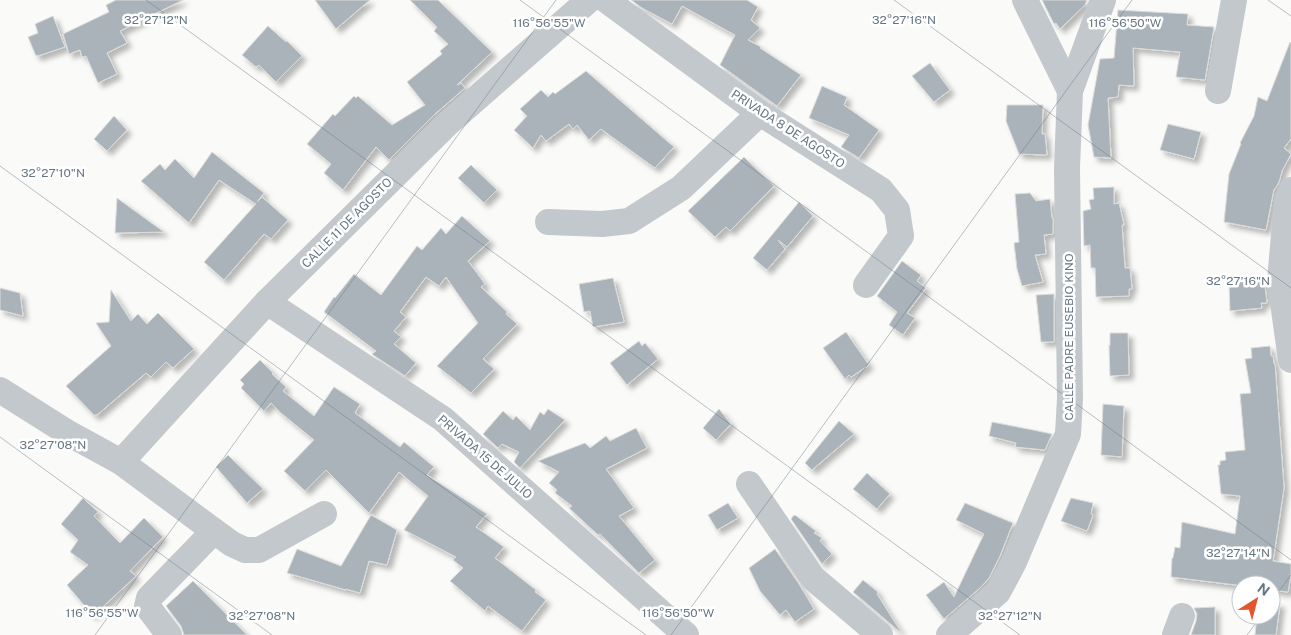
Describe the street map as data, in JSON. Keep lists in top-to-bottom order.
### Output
{
  "streets": {
    "street": [
      "PRIVADA 8 DE AGOSTO",
      "CALLE 11 DE AGOSTO",
      "CALLE PADRE EUSEBIO KINO",
      "PRIVADA 15 DE JULIO"
    ]
  },
  "crossings": [
    ["CALLE 11 DE AGOSTO", "PRIVADA 15 DE JULIO"]
  ],
  "north": "top right",
  "coordinates": [
    "32°27'16\"N",
    "32°27'12\"N",
    "116°56'55\"W",
    "116°56'50\"W",
    "32°27'10\"N",
    "32°27'08\"N",
    "32°27'14\"N"
  ]
}
